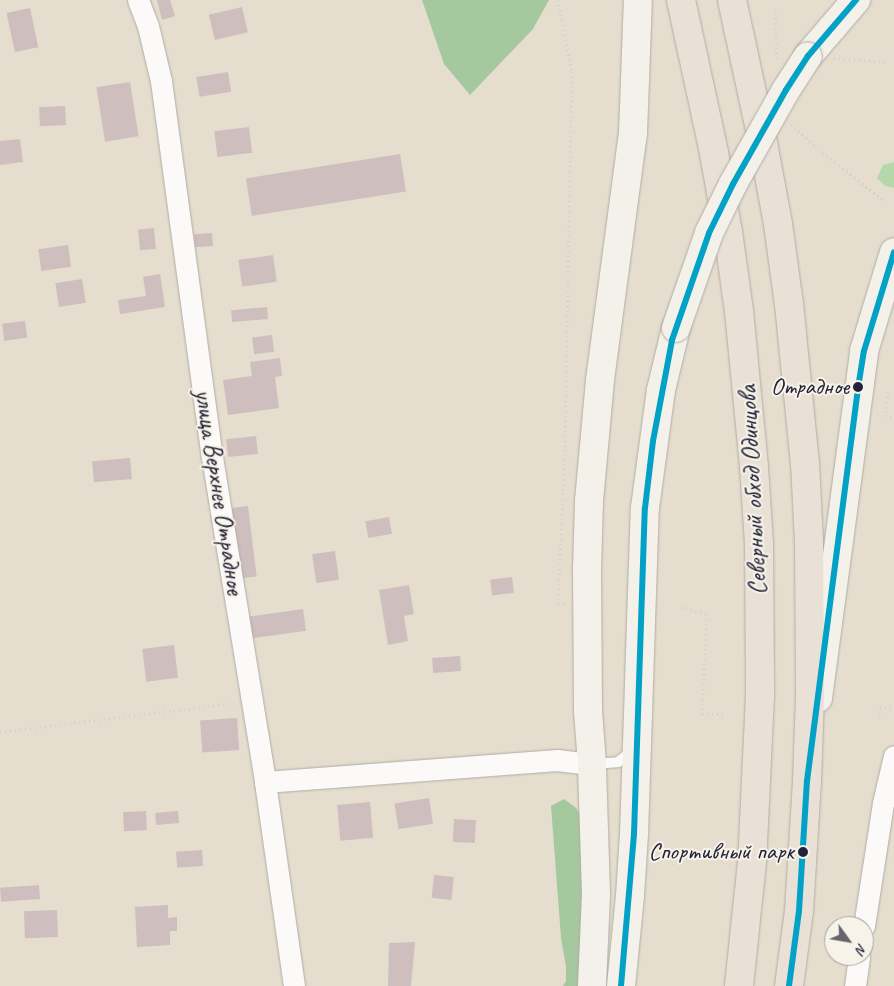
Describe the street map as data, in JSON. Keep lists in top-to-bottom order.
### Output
{
  "streets": {
    "highway": ["Северный обход Одинцова"],
    "street": ["улица Верхнее Отрадное"]
  },
  "places": ["Отрадное", "Спортивный парк"],
  "north": "bottom right"
}
